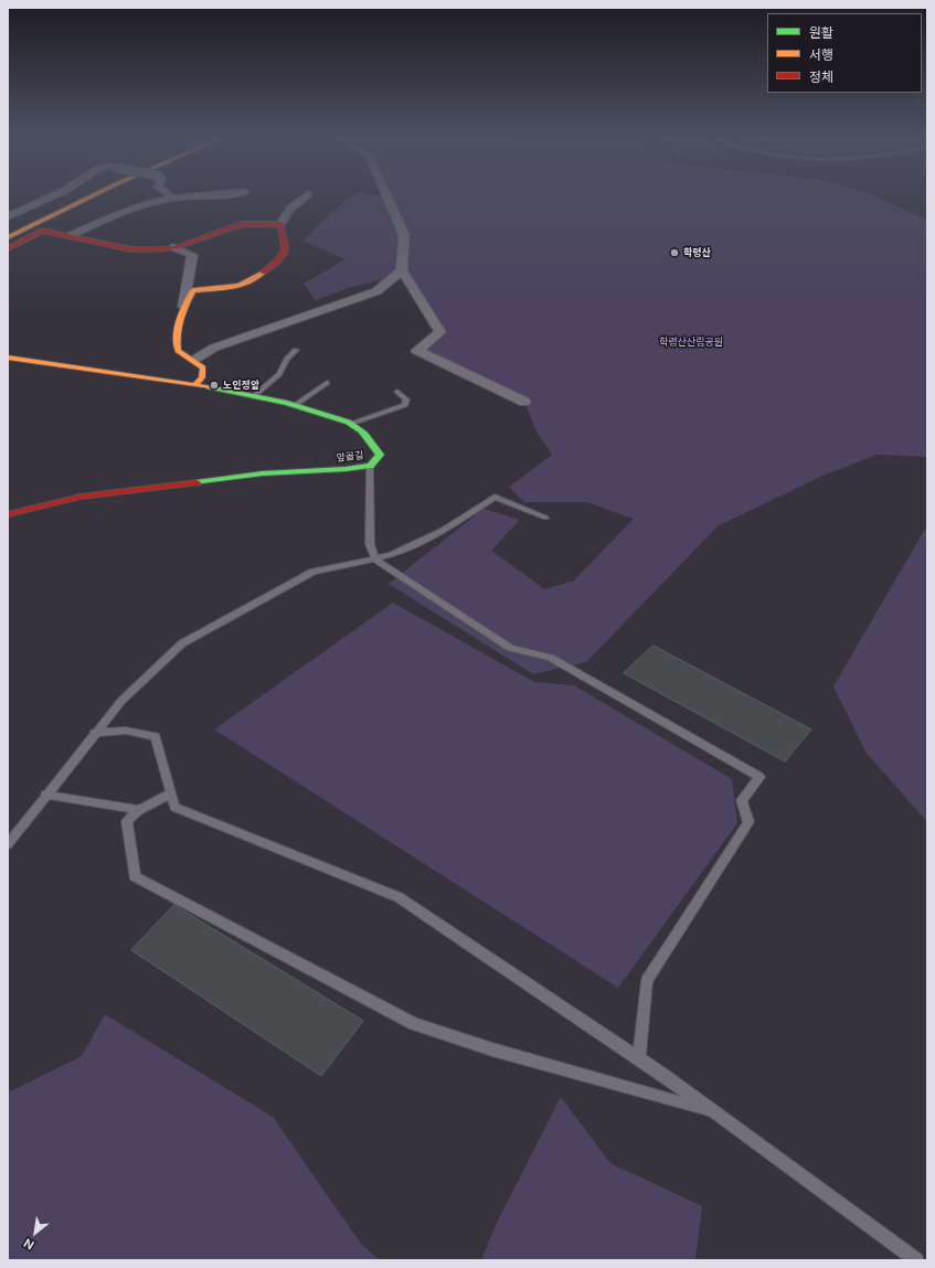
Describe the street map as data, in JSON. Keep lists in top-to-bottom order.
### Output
{
  "streets": {
    "main road": ["앞골길"]
  },
  "parks": ["학령산산림공원"],
  "places": ["학령산", "노인정앞"],
  "legend": ["원활", "서행", "정체"],
  "north": "bottom left"
}
